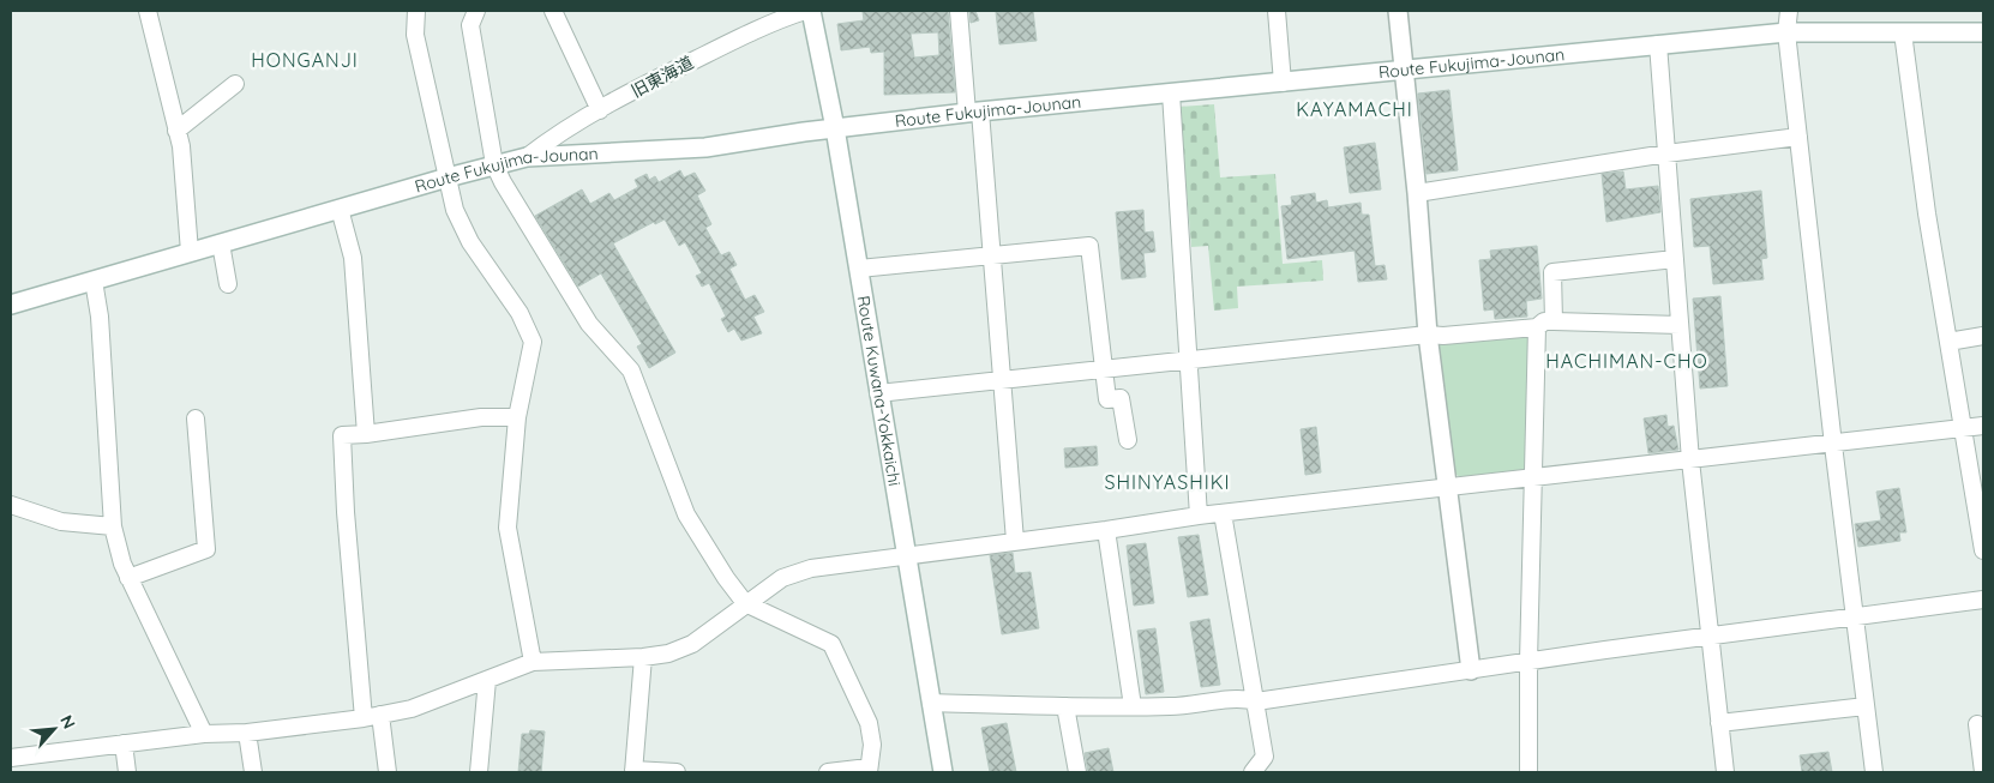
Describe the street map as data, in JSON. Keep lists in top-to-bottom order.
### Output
{
  "streets": {
    "main road": ["Route Fukujima-Jounan", "Route Kuwana-Yokkaichi"],
    "street": ["旧東海道"]
  },
  "crossings": [
    ["Route Fukujima-Jounan", "旧東海道"],
    ["Route Fukujima-Jounan", "Route Kuwana-Yokkaichi"]
  ],
  "districts": [
    "HONGANJI",
    "KAYAMACHI",
    "HACHIMAN-CHO",
    "SHINYASHIKI"
  ],
  "north": "top right"
}
